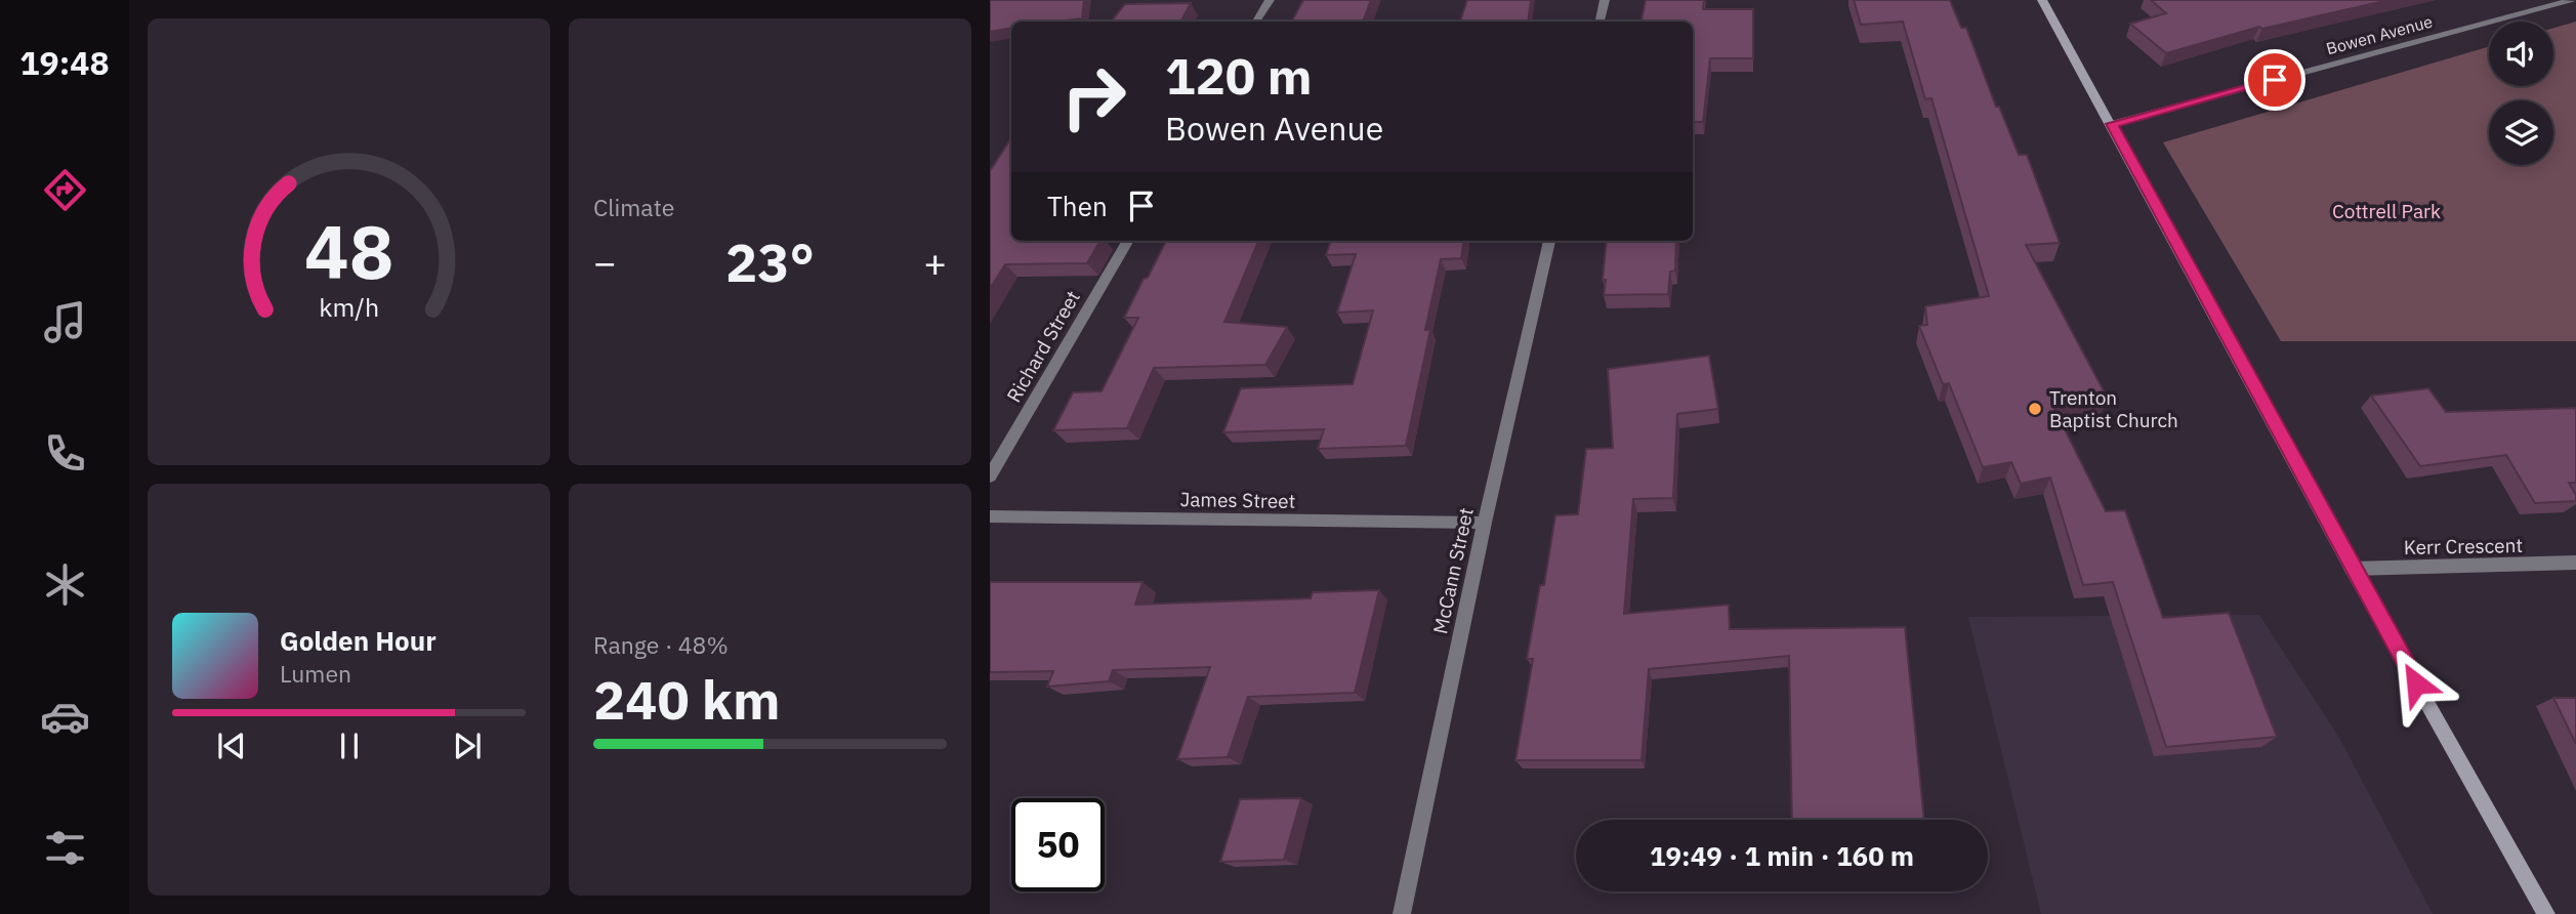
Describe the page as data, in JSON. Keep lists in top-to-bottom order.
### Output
{
  "streets": {
    "street": [
      "Bowen Avenue",
      "Richard Street",
      "James Street",
      "Kerr Crescent",
      "McCann Street"
    ]
  },
  "crossings": [
    ["James Street", "McCann Street"]
  ],
  "parks": ["Cottrell Park"],
  "places": ["Trenton Baptist Church"],
  "page": {
    "tabs": "19:48",
    "tile": [
      "Climate",
      ["Range · 48%", "240 km"]
    ],
    "turn": ["120 m", "Bowen Avenue"],
    "then": "Then",
    "heat": ["−", "23°", "+"],
    "song": ["Golden Hour", "Lumen"],
    "limit": "50",
    "trip": "19:49 · 1 min · 160 m",
    "gauge": ["48", "km/h"]
  }
}
